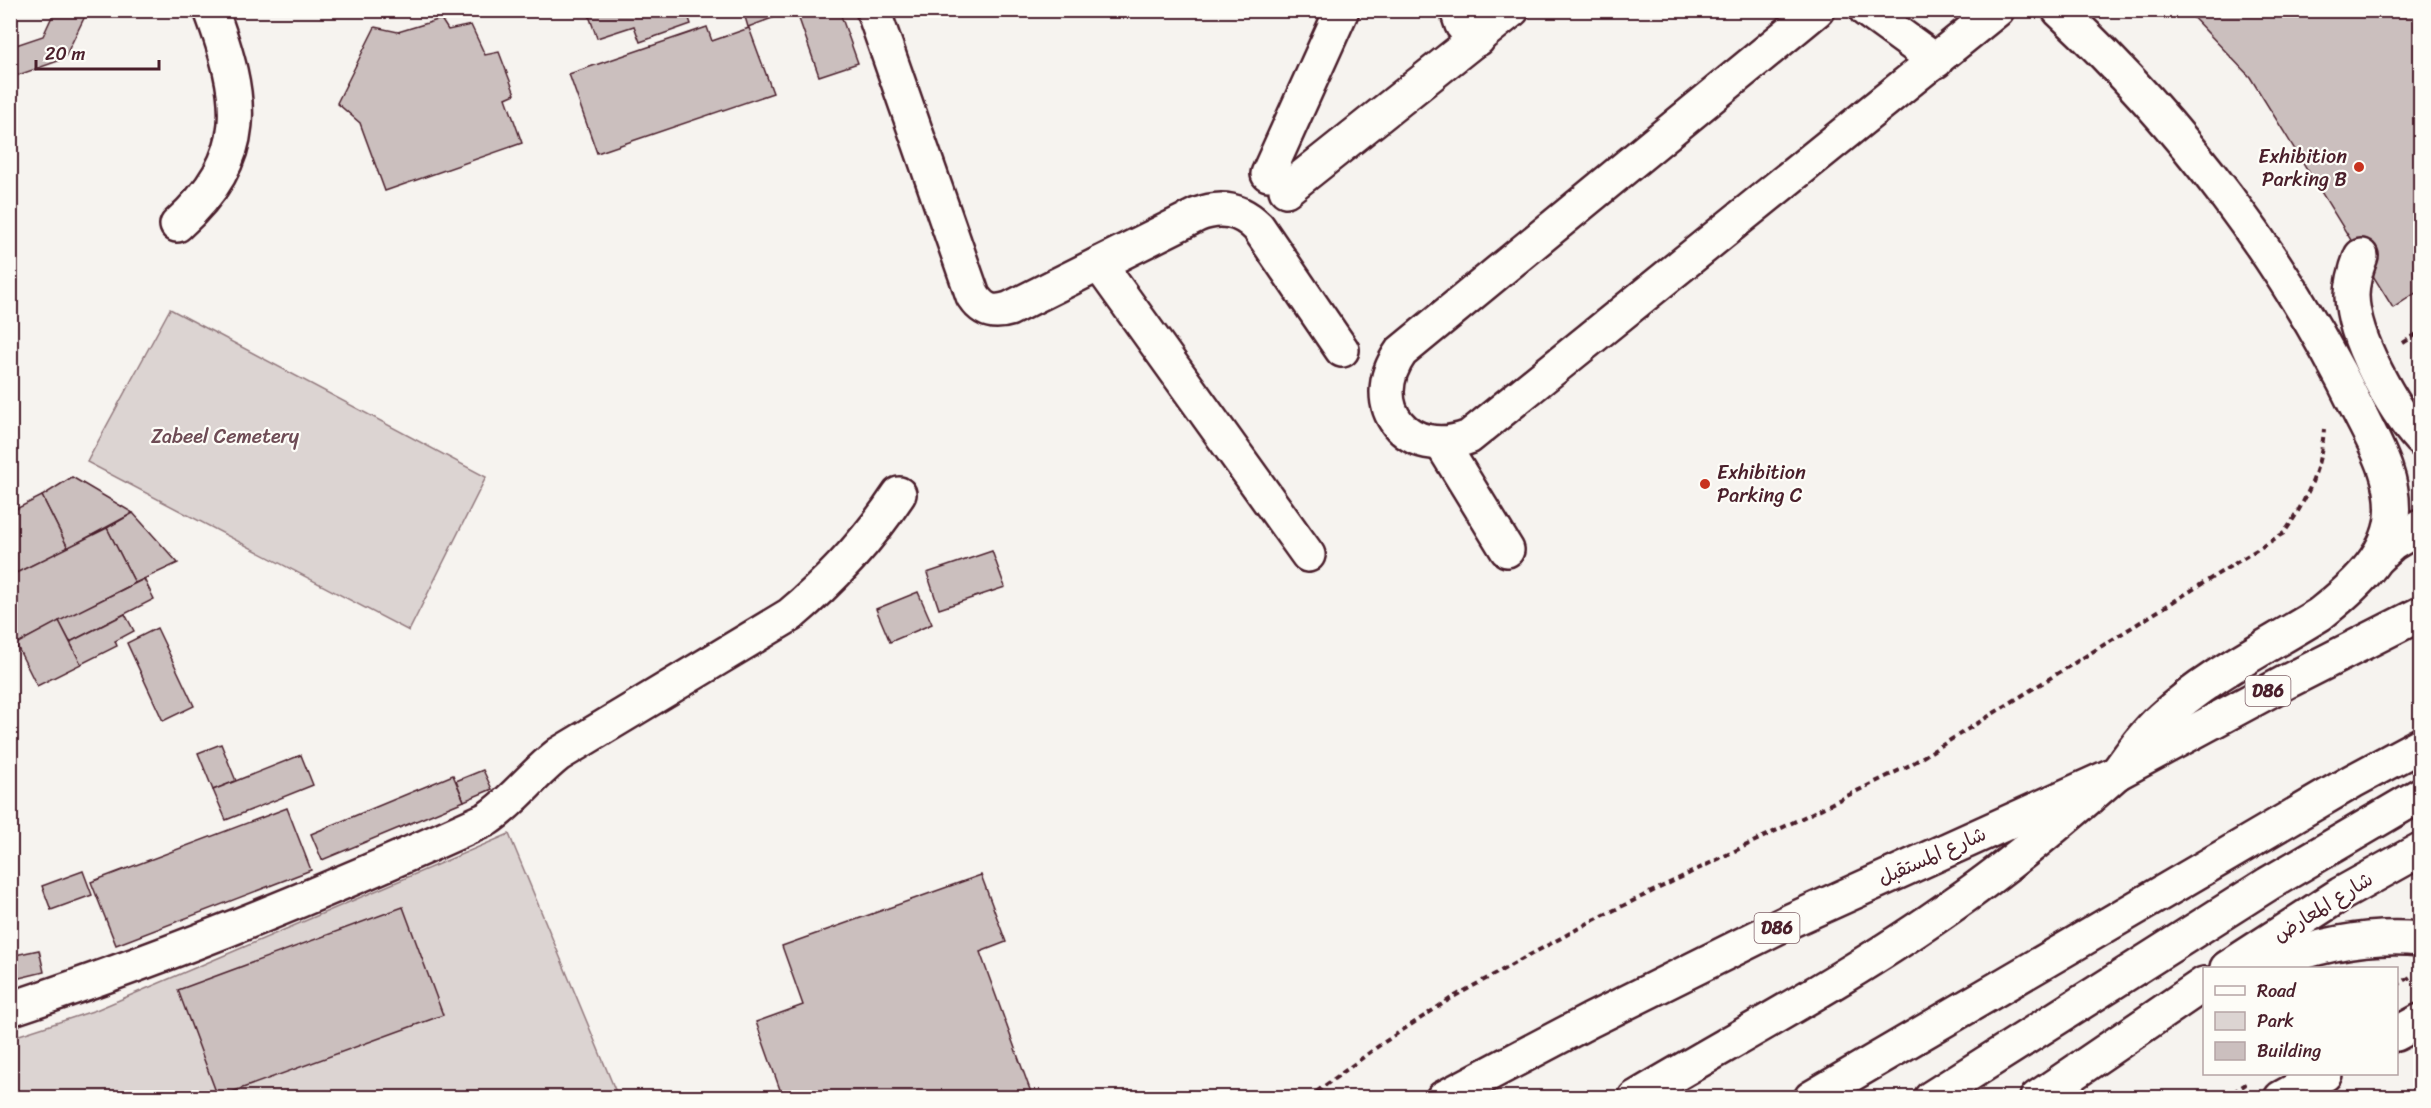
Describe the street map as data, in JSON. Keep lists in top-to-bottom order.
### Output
{
  "streets": {
    "main road": ["D86", "شارع المستقبل", "شارع المعارض"]
  },
  "parks": ["Zabeel Cemetery"],
  "places": ["Exhibition Parking B", "Exhibition Parking C"],
  "legend": ["Road", "Park", "Building"],
  "scale_bar": "20 m"
}
